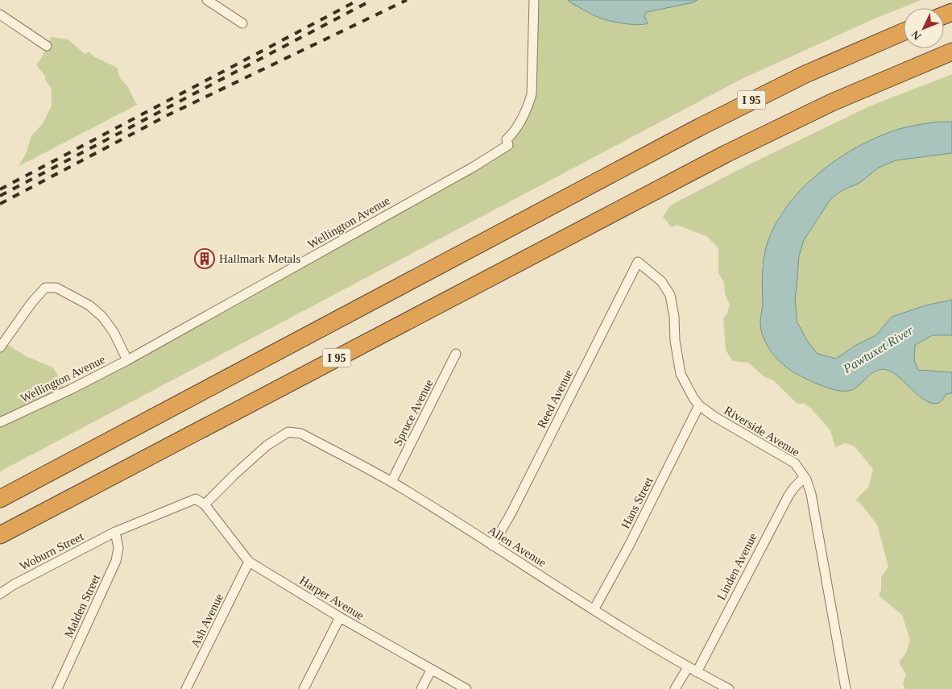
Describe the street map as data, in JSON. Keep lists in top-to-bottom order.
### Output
{
  "streets": {
    "highway": ["I 95"],
    "street": [
      "Wellington Avenue",
      "Reed Avenue",
      "Spruce Avenue",
      "Riverside Avenue",
      "Hans Street",
      "Allen Avenue",
      "Woburn Street",
      "Linden Avenue",
      "Harper Avenue",
      "Malden Street",
      "Ash Avenue"
    ]
  },
  "crossings": [
    ["Reed Avenue", "Riverside Avenue"],
    ["Reed Avenue", "Allen Avenue"],
    ["Spruce Avenue", "Allen Avenue"],
    ["Riverside Avenue", "Hans Street"],
    ["Riverside Avenue", "Linden Avenue"],
    ["Hans Street", "Allen Avenue"],
    ["Allen Avenue", "Linden Avenue"],
    ["Allen Avenue", "Harper Avenue"],
    ["Woburn Street", "Malden Street"],
    ["Harper Avenue", "Ash Avenue"]
  ],
  "water": ["Pawtuxet River"],
  "places": {
    "building": ["Hallmark Metals"]
  },
  "north": "bottom left"
}
